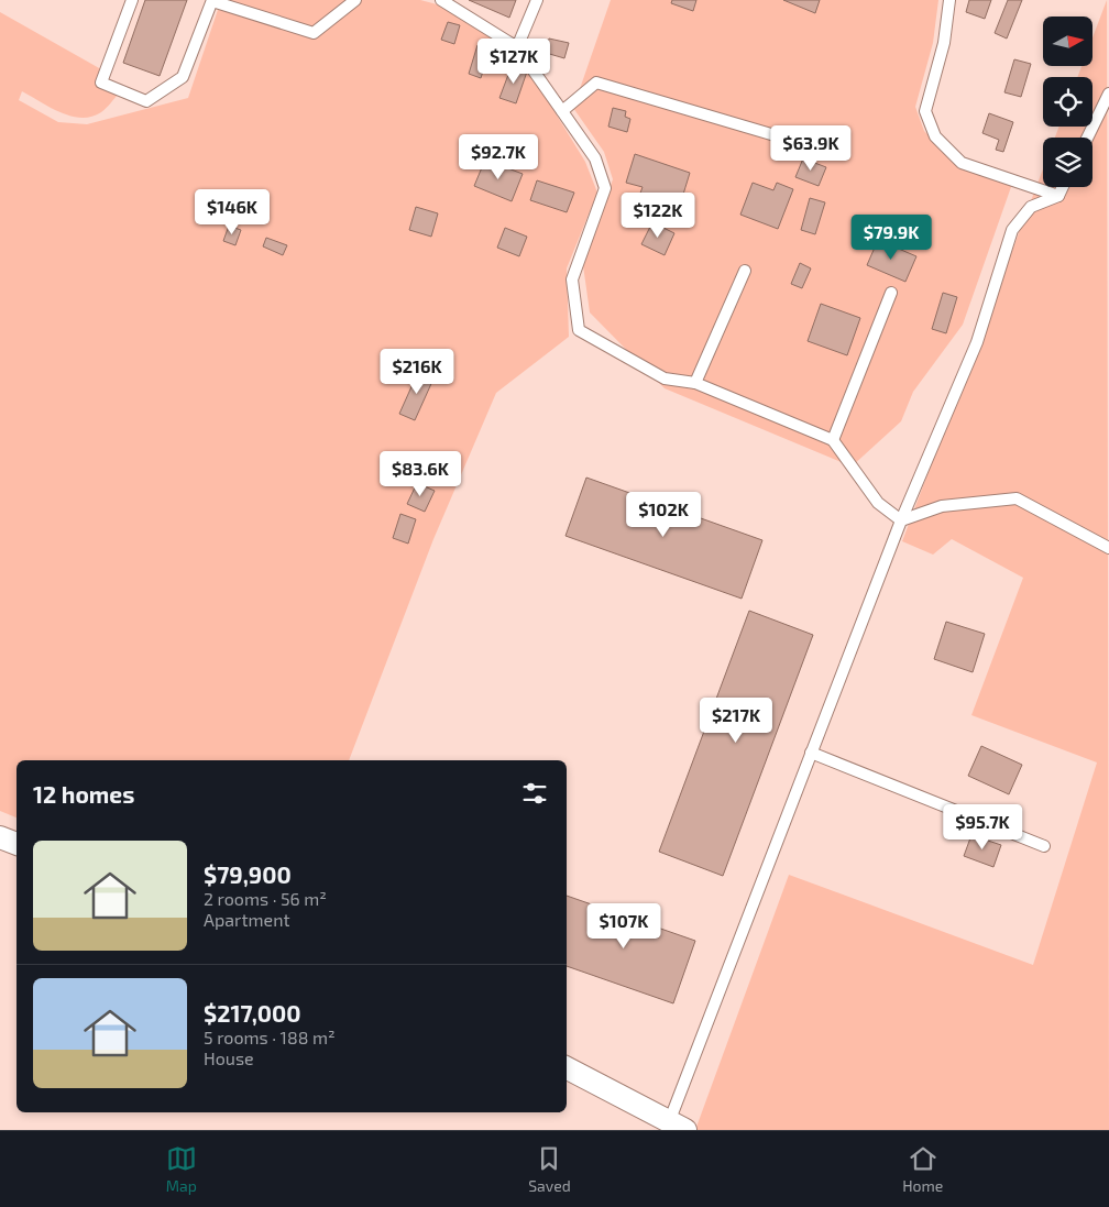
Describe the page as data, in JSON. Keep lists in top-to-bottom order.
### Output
{
  "north": "right",
  "page": {
    "price": [
      "$127K",
      "$63.9K",
      "$92.7K",
      "$146K",
      "$122K",
      "$79.9K",
      "$216K",
      "$83.6K",
      "$102K",
      "$217K",
      "$95.7K",
      "$107K"
    ],
    "heading": "12 homes",
    "list": [
      {
        "name": "$79,900",
        "note": "2 rooms · 56 m² · Apartment"
      },
      {
        "name": "$217,000",
        "note": "5 rooms · 188 m² · House"
      }
    ],
    "tabs": ["Map", "Saved", "Home"]
  }
}
